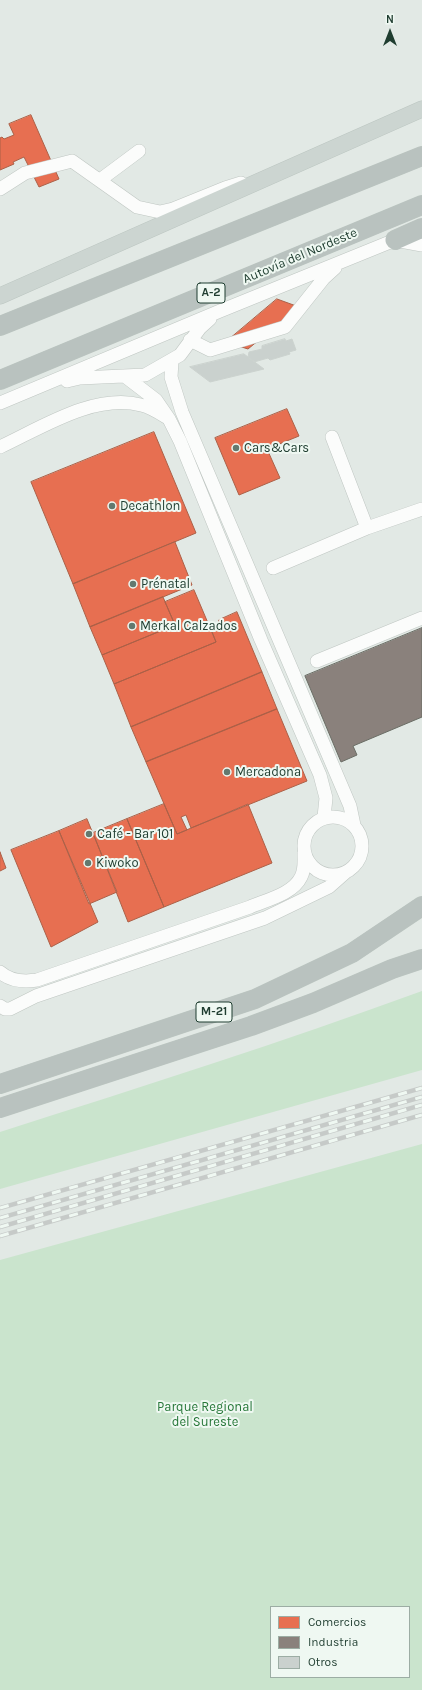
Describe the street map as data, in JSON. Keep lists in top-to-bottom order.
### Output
{
  "streets": {
    "highway": ["Autovía del Nordeste", "A-2", "M-21"]
  },
  "parks": ["Parque Regional del Sureste"],
  "places": [
    "Cars&Cars",
    "Decathlon",
    "Prénatal",
    "Merkal Calzados",
    "Mercadona",
    "Café - Bar 101",
    "Kiwoko"
  ],
  "legend": ["Comercios", "Industria", "Otros"],
  "north": "top"
}
